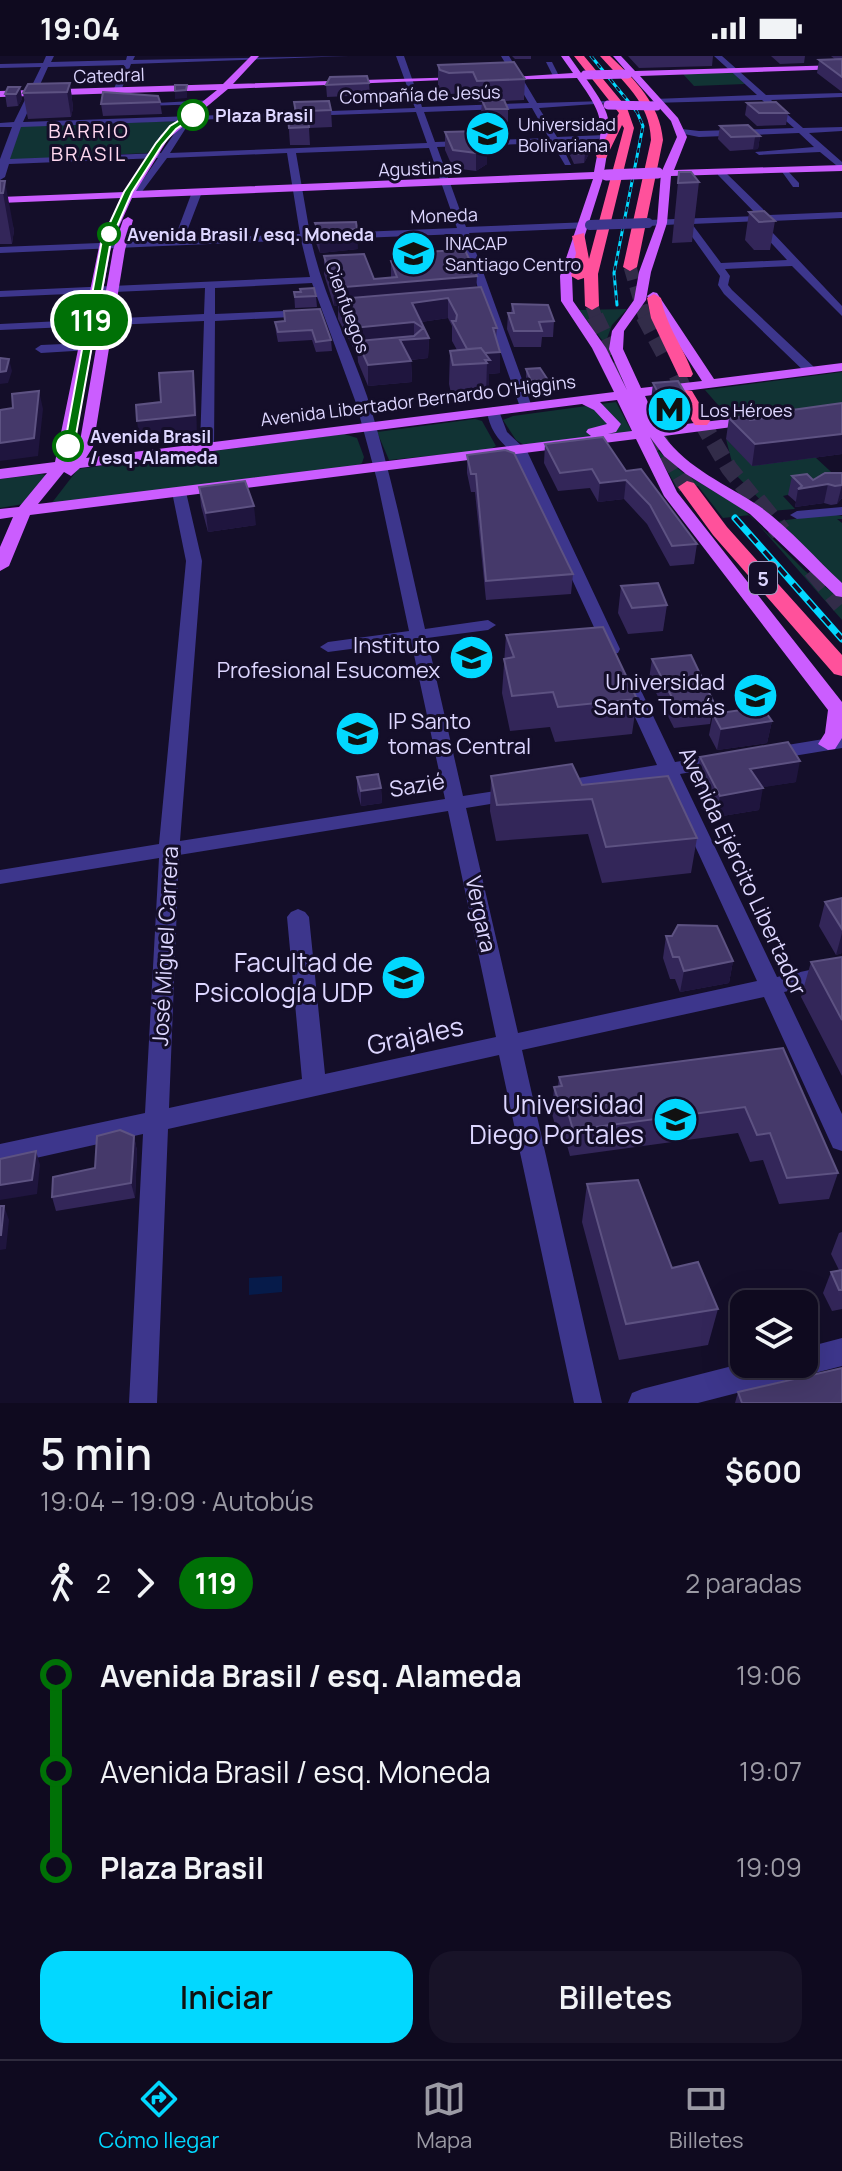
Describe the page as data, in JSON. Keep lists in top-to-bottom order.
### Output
{
  "streets": {
    "highway": ["5"],
    "main road": ["Catedral", "Agustinas", "Avenida Libertador Bernardo O'Higgins"],
    "street": [
      "Compañía de Jesús",
      "Moneda",
      "Cienfuegos",
      "Sazié",
      "Avenida Ejército Libertador",
      "Vergara",
      "José Miguel Carrera",
      "Grajales"
    ]
  },
  "crossings": [
    ["Agustinas", "Cienfuegos"],
    ["Moneda", "Cienfuegos"],
    ["Cienfuegos", "Avenida Libertador Bernardo O'Higgins"],
    ["Cienfuegos", "Vergara"],
    ["Avenida Libertador Bernardo O'Higgins", "Avenida Ejército Libertador"],
    ["Avenida Libertador Bernardo O'Higgins", "Vergara"],
    ["Sazié", "Avenida Ejército Libertador"],
    ["Sazié", "Vergara"],
    ["Sazié", "José Miguel Carrera"],
    ["Avenida Ejército Libertador", "Grajales"],
    ["Vergara", "Grajales"],
    ["José Miguel Carrera", "Grajales"]
  ],
  "districts": ["BARRIO BRASIL"],
  "places": {
    "other": ["Plaza Brasil", "Avenida Brasil / esq. Moneda", "Avenida Brasil / esq. Alameda"],
    "school or university": [
      "Universidad Bolivariana",
      "INACAP Santiago Centro",
      "Instituto Profesional Esucomex",
      "Universidad Santo Tomás",
      "IP Santo tomas Central",
      "Facultad de Psicología UDP",
      "Universidad Diego Portales"
    ],
    "metro station": ["Los Héroes"]
  },
  "lines": ["bus line 119"],
  "page": {
    "status": "19:04",
    "on_map": "119",
    "heading": ["5 min", "19:04 – 19:09 · Autobús", "$600"],
    "legs": ["2", "119", "2 paradas"],
    "list": [
      {
        "name": "Avenida Brasil / esq. Alameda",
        "value": "19:06"
      },
      {
        "name": "Avenida Brasil / esq. Moneda",
        "value": "19:07"
      },
      {
        "name": "Plaza Brasil",
        "value": "19:09"
      }
    ],
    "buttons": ["Iniciar", "Billetes"],
    "tabs": ["Cómo llegar", "Mapa", "Billetes"]
  }
}
